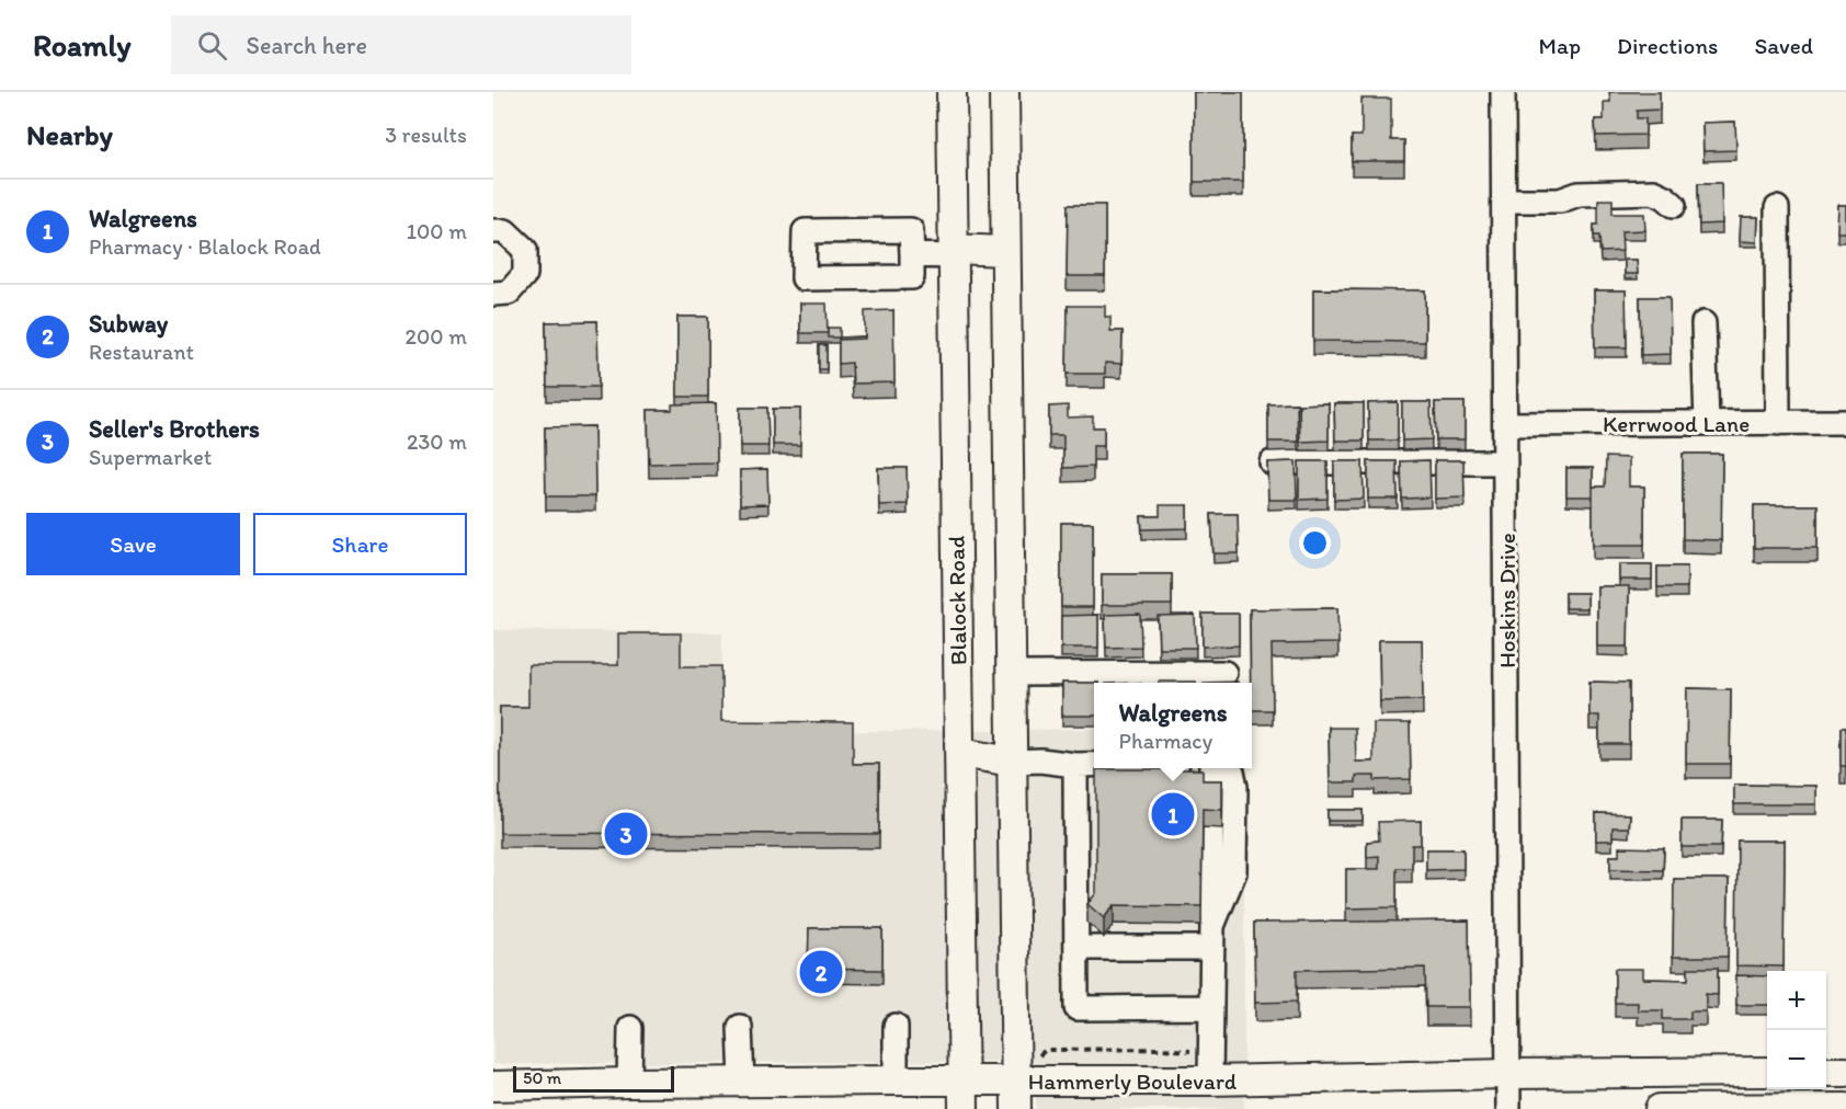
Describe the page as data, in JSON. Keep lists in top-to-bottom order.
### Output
{
  "streets": {
    "main road": ["Blalock Road", "Hammerly Boulevard"],
    "street": ["Kerrwood Lane", "Hoskins Drive"]
  },
  "crossings": [
    ["Kerrwood Lane", "Hoskins Drive"],
    ["Blalock Road", "Hammerly Boulevard"],
    ["Hoskins Drive", "Hammerly Boulevard"]
  ],
  "scale_bar": "50 m",
  "page": {
    "header": "Roamly",
    "search": "Search here",
    "nav": ["Map", "Directions", "Saved"],
    "heading": ["Nearby", "3 results"],
    "list": [
      {
        "mark": "1",
        "name": "Walgreens",
        "note": "Pharmacy · Blalock Road",
        "value": "100 m"
      },
      {
        "mark": "2",
        "name": "Subway",
        "note": "Restaurant",
        "value": "200 m"
      },
      {
        "mark": "3",
        "name": "Seller's Brothers",
        "note": "Supermarket",
        "value": "230 m"
      }
    ],
    "buttons": ["Save", "Share"],
    "popup": ["Walgreens", "Pharmacy"],
    "pins": ["1", "3", "2"],
    "map_buttons": ["+", "−"],
    "scale": "50 m"
  }
}
